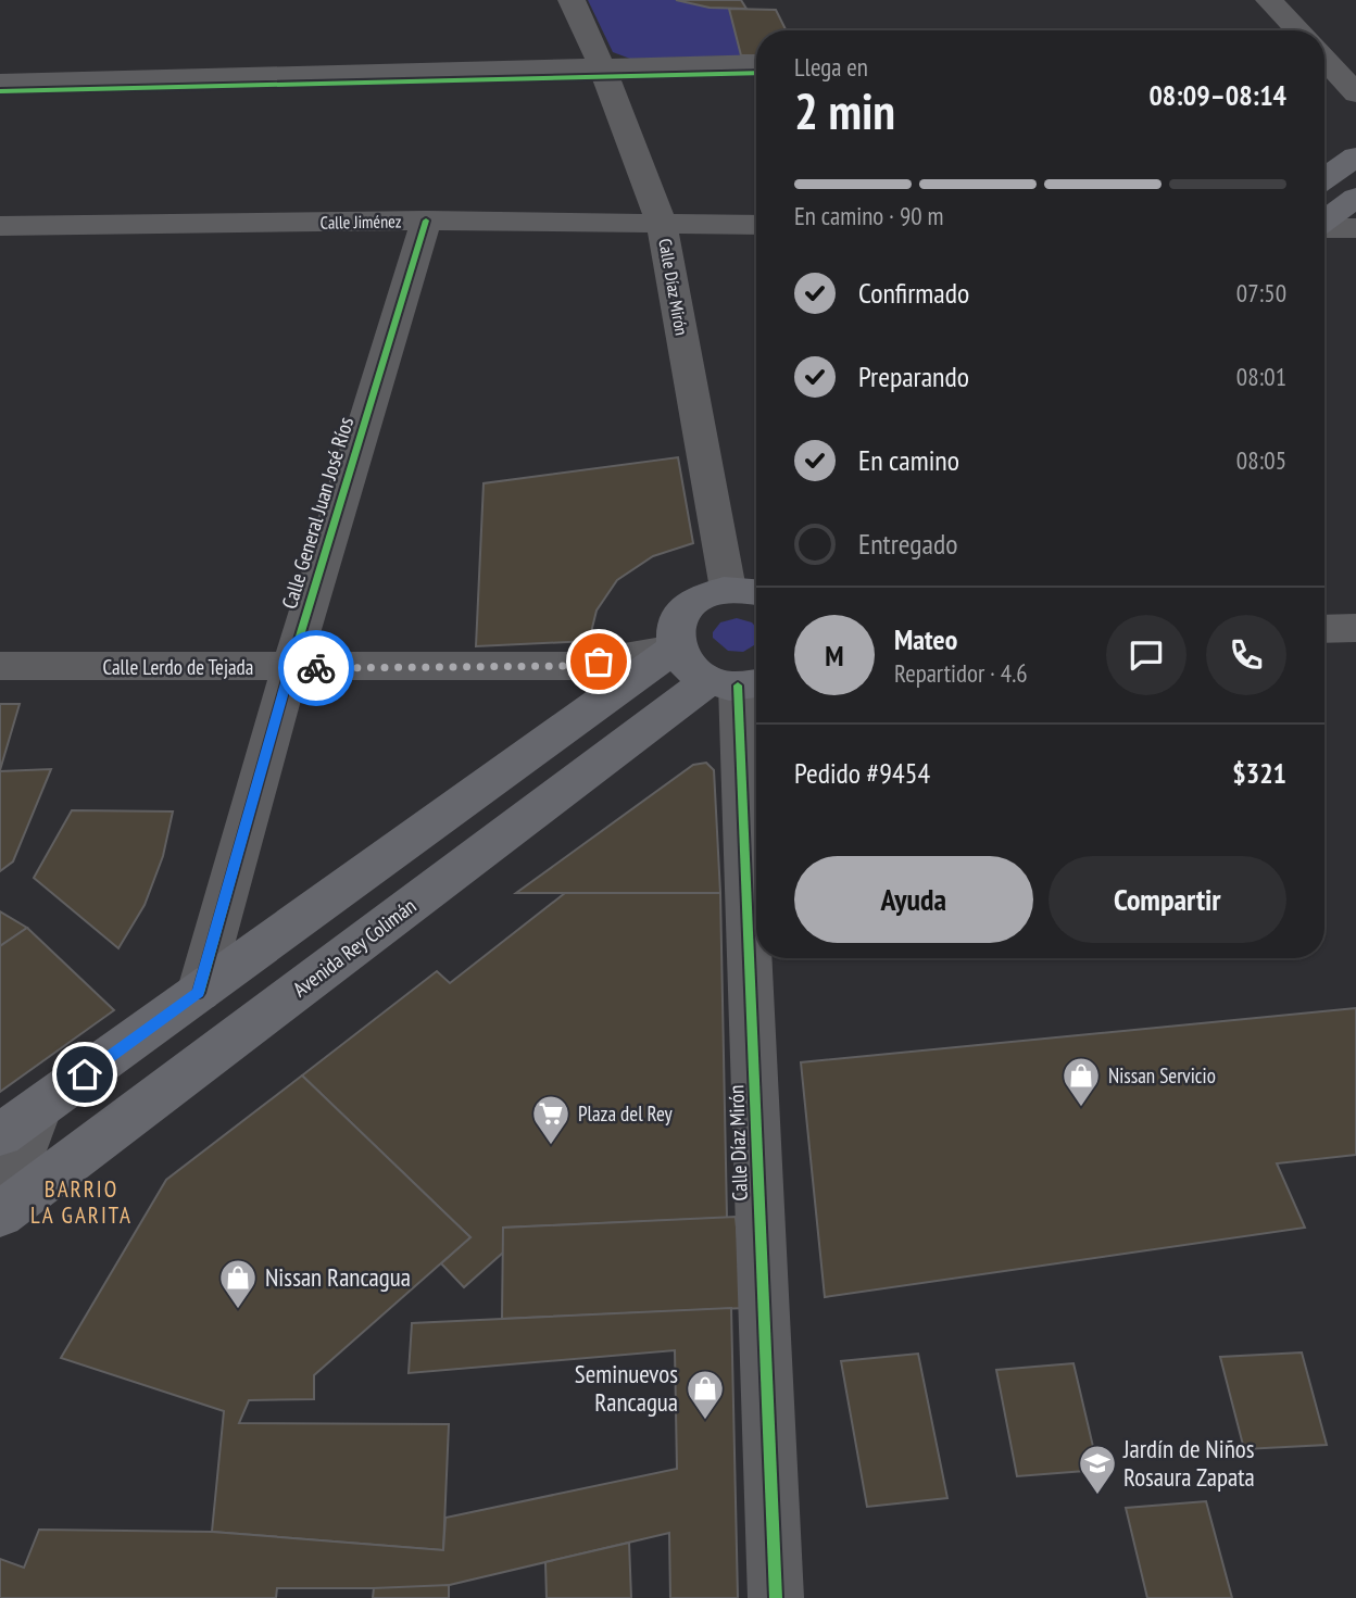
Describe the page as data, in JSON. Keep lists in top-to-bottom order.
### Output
{
  "streets": {
    "main road": ["Avenida Rey Colimán"],
    "street": [
      "Calle Jiménez",
      "Calle Díaz Mirón",
      "Calle General Juan José Ríos",
      "Calle Lerdo de Tejada"
    ]
  },
  "crossings": [
    ["Calle Jiménez", "Calle Díaz Mirón"],
    ["Calle Jiménez", "Calle General Juan José Ríos"],
    ["Calle Díaz Mirón", "Avenida Rey Colimán"],
    ["Calle General Juan José Ríos", "Calle Lerdo de Tejada"]
  ],
  "districts": ["BARRIO LA GARITA"],
  "places": {
    "shop": ["Nissan Servicio", "Nissan Rancagua", "Seminuevos Rancagua"],
    "supermarket": ["Plaza del Rey"],
    "school or university": ["Jardín de Niños Rosaura Zapata"]
  },
  "page": {
    "heading": ["2 min", "Llega en", "08:09–08:14"],
    "panel": [
      "Mateo",
      "Repartidor · 4.6",
      "Pedido #9454",
      "$321"
    ],
    "bar": "En camino · 90 m",
    "list": [
      ["Confirmado", "07:50"],
      ["Preparando", "08:01"],
      ["En camino", "08:05"],
      "Entregado"
    ],
    "round": "M",
    "buttons": ["Ayuda", "Compartir"]
  }
}
